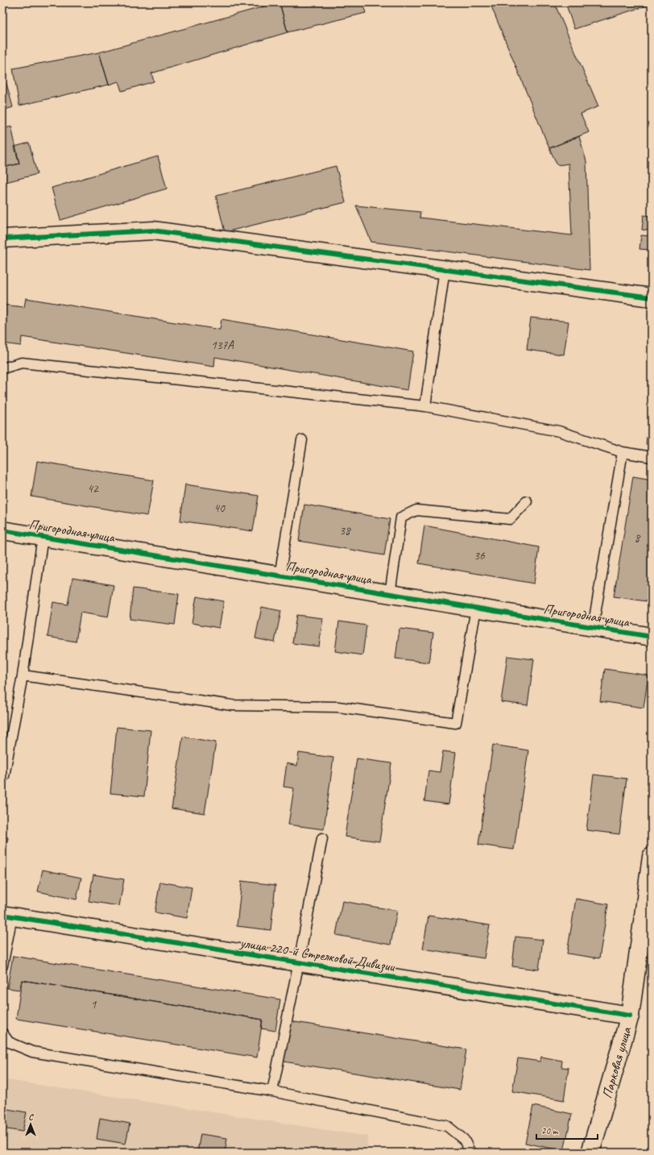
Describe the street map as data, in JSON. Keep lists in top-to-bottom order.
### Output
{
  "streets": {
    "street": ["Пригородная улица", "улица 220-й Стрелковой Дивизии", "Парковая улица"]
  },
  "crossings": [
    ["улица 220-й Стрелковой Дивизии", "Парковая улица"]
  ],
  "house_numbers": [
    "137А",
    "42",
    "40",
    "38",
    "8",
    "36",
    "1"
  ],
  "scale_bar": "20 m",
  "north": "top"
}
